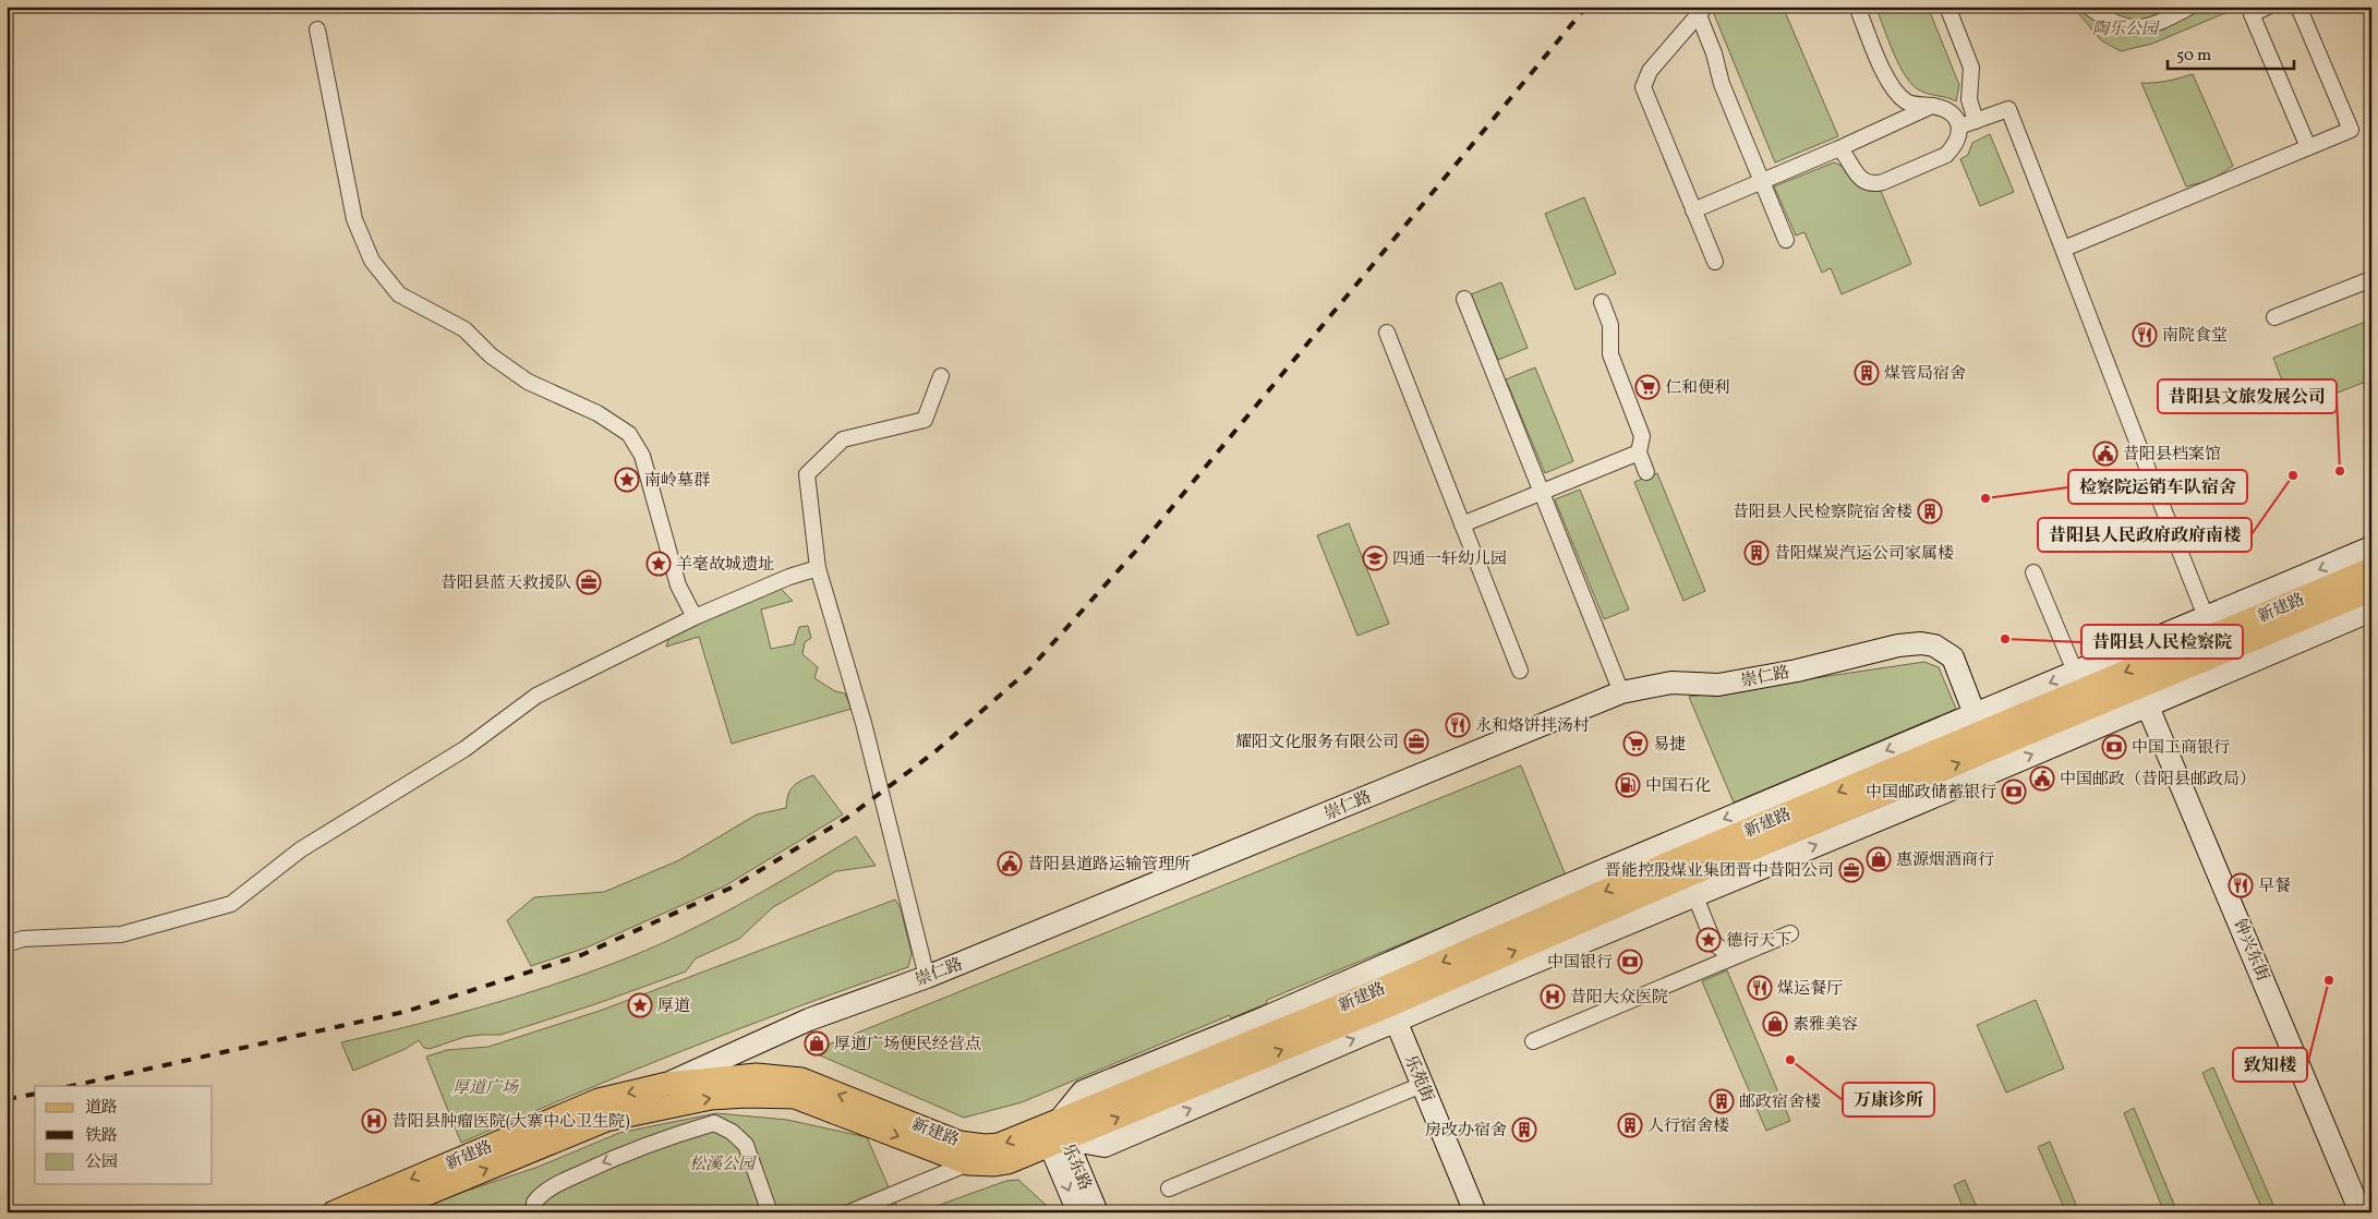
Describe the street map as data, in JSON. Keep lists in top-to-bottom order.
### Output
{
  "streets": {
    "main road": ["新建路"],
    "street": [
      "崇仁路",
      "钟兴东街",
      "乐苑街",
      "乐东路"
    ]
  },
  "crossings": [
    ["新建路", "崇仁路"],
    ["新建路", "钟兴东街"],
    ["新建路", "乐苑街"],
    ["新建路", "乐东路"]
  ],
  "parks": ["陶乐公园", "厚道广场", "松溪公园"],
  "places": {
    "restaurant": [
      "南院食堂",
      "永和烙饼拌汤村",
      "早餐",
      "煤运餐厅"
    ],
    "building": [
      "煤管局宿舍",
      "昔阳县人民检察院宿舍楼",
      "昔阳煤炭汽运公司家属楼",
      "邮政宿舍楼",
      "人行宿舍楼",
      "房改办宿舍"
    ],
    "supermarket": ["仁和便利", "易捷"],
    "public building": ["昔阳县档案馆", "中国邮政（昔阳县邮政局）", "昔阳县道路运输管理所"],
    "other": [
      "昔阳县文旅发展公司",
      "昔阳县人民政府政府南楼",
      "检察院运销车队宿舍",
      "昔阳县人民检察院",
      "致知楼",
      "万康诊所"
    ],
    "place": [
      "南岭墓群",
      "羊毫故城遗址",
      "德行天下",
      "厚道"
    ],
    "school or university": ["四通一轩幼儿园"],
    "office": ["昔阳县蓝天救援队", "耀阳文化服务有限公司", "晋能控股煤业集团晋中昔阳公司"],
    "bank": ["中国工商银行", "中国邮政储蓄银行", "中国银行"],
    "fuel station": ["中国石化"],
    "shop": ["惠源烟酒商行", "素雅美容", "厚道广场便民经营点"],
    "hospital": ["昔阳大众医院", "昔阳县肿瘤医院(大寨中心卫生院)"]
  },
  "legend": ["道路", "铁路", "公园"],
  "scale_bar": "50 m"
}
